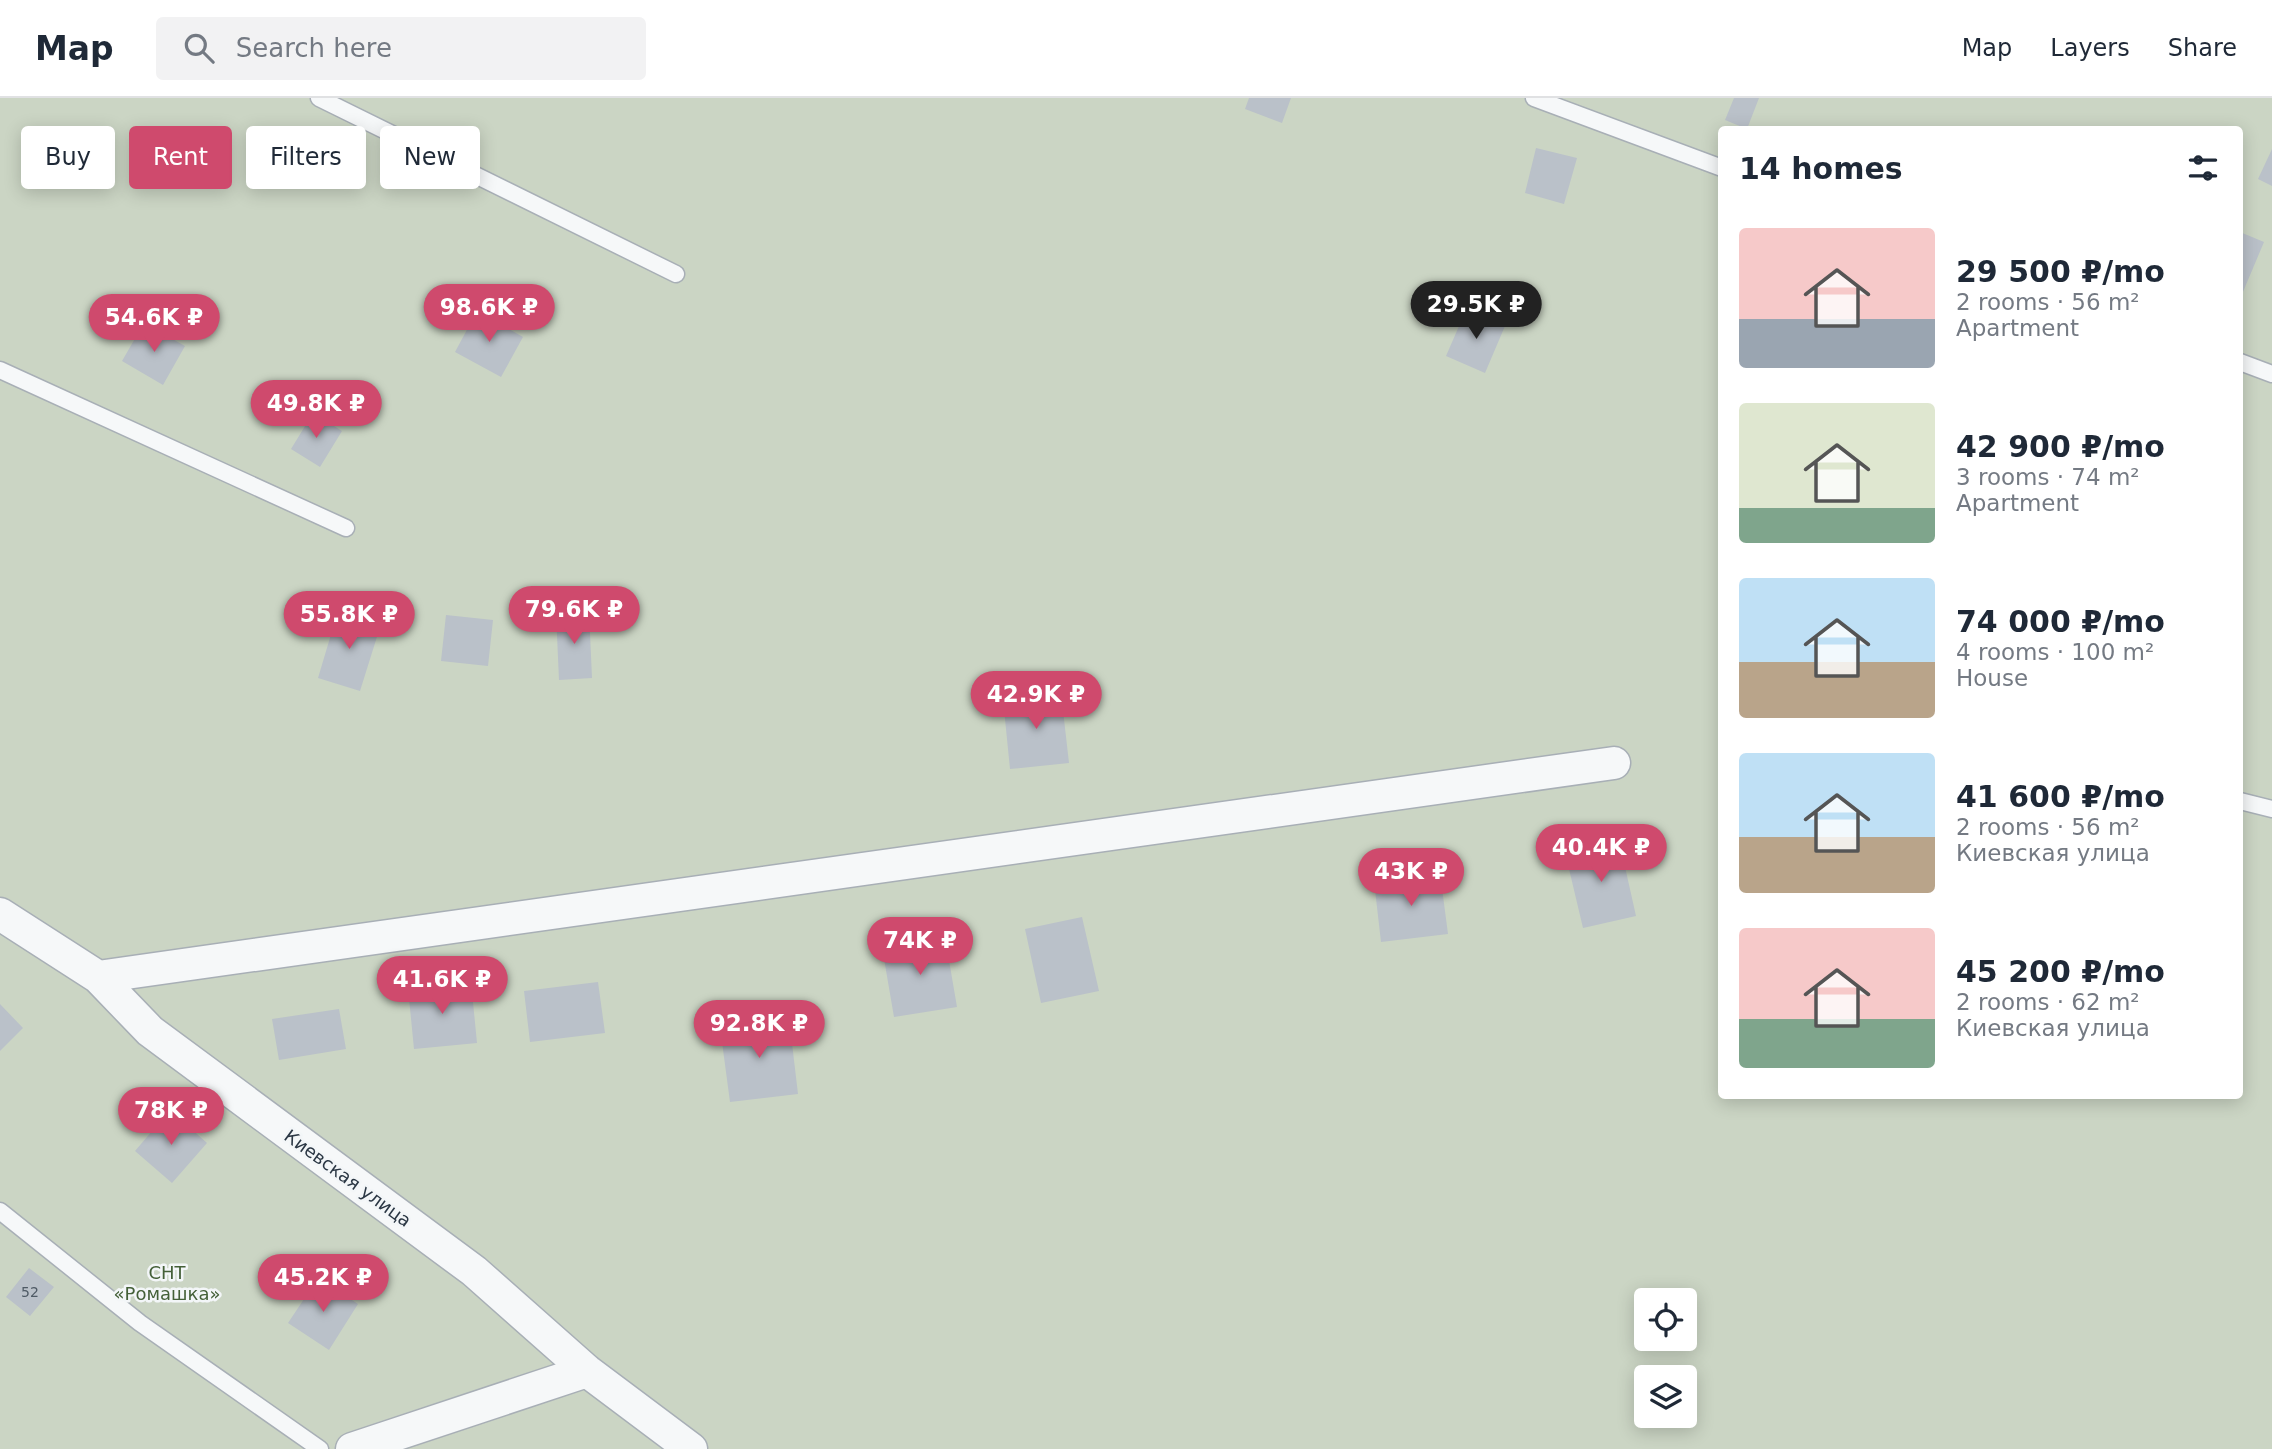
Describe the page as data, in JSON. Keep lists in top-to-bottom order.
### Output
{
  "streets": {
    "street": ["Киевская улица"]
  },
  "parks": ["СНТ «Ромашка»"],
  "house_numbers": ["52"],
  "page": {
    "header": "Map",
    "search": "Search here",
    "nav": ["Map", "Layers", "Share"],
    "chip": [
      "Buy",
      "Rent",
      "Filters",
      "New"
    ],
    "heading": "14 homes",
    "list": [
      {
        "name": "29 500 ₽/mo",
        "note": "2 rooms · 56 m² · Apartment"
      },
      {
        "name": "42 900 ₽/mo",
        "note": "3 rooms · 74 m² · Apartment"
      },
      {
        "name": "74 000 ₽/mo",
        "note": "4 rooms · 100 m² · House"
      },
      {
        "name": "41 600 ₽/mo",
        "note": "2 rooms · 56 m² · Киевская улица"
      },
      {
        "name": "45 200 ₽/mo",
        "note": "2 rooms · 62 m² · Киевская улица"
      }
    ],
    "price": [
      "29.5K ₽",
      "98.6K ₽",
      "54.6K ₽",
      "49.8K ₽",
      "79.6K ₽",
      "55.8K ₽",
      "42.9K ₽",
      "40.4K ₽",
      "43K ₽",
      "74K ₽",
      "41.6K ₽",
      "92.8K ₽",
      "78K ₽",
      "45.2K ₽"
    ]
  }
}
